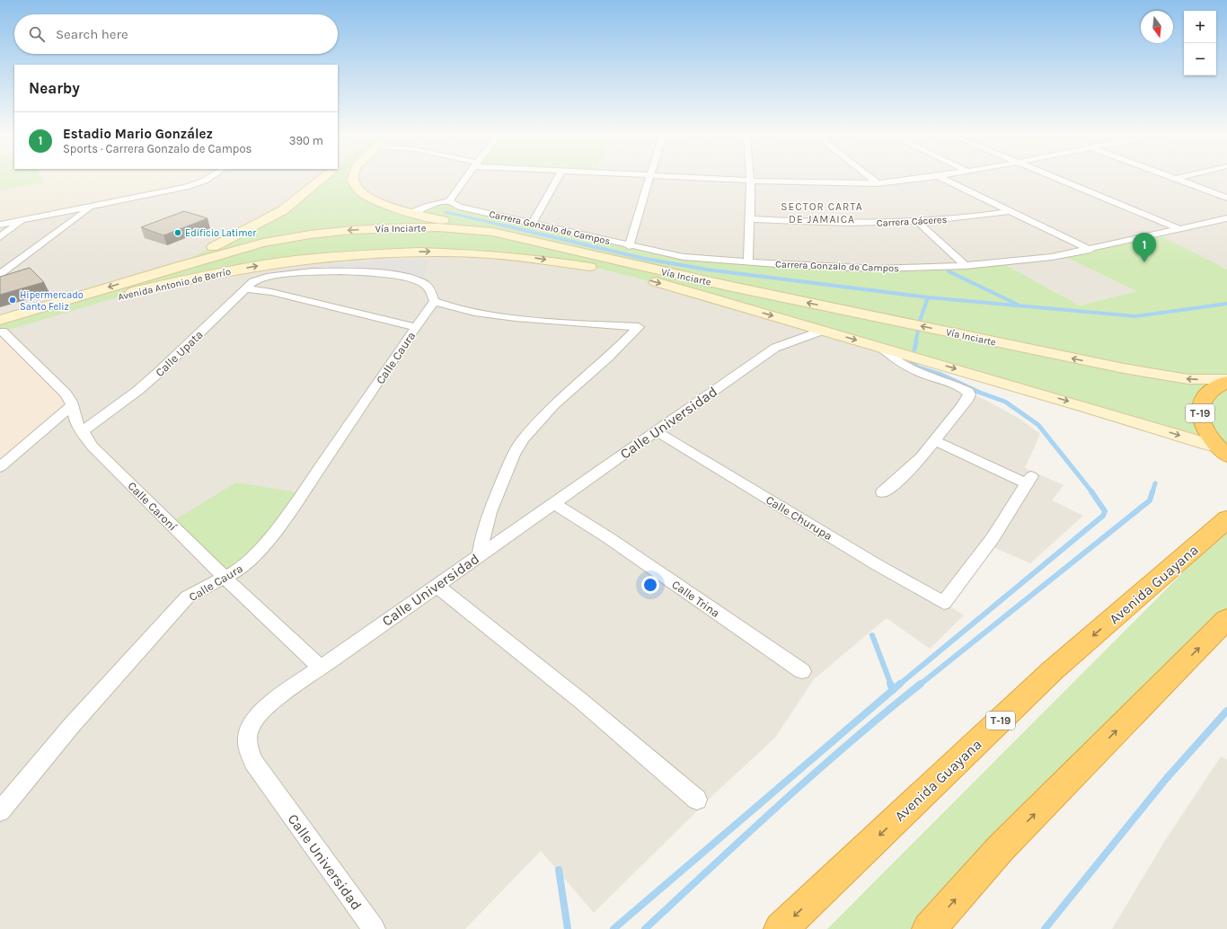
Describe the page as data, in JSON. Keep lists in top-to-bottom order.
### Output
{
  "streets": {
    "highway": ["T-19", "Avenida Guayana"],
    "street": [
      "Carrera Cáceres",
      "Carrera Gonzalo de Campos",
      "Vía Inciarte",
      "Avenida Antonio de Berrío",
      "Calle Upata",
      "Calle Caura",
      "Calle Universidad",
      "Calle Caroní",
      "Calle Churupa",
      "Calle Trina"
    ]
  },
  "crossings": [
    ["Vía Inciarte", "Avenida Antonio de Berrío"],
    ["Vía Inciarte", "T-19"],
    ["Vía Inciarte", "Calle Universidad"],
    ["Avenida Antonio de Berrío", "Calle Upata"],
    ["Avenida Antonio de Berrío", "Calle Caroní"],
    ["Calle Upata", "Calle Caura"],
    ["Calle Upata", "Calle Caroní"],
    ["Calle Caura", "Calle Caroní"],
    ["Calle Universidad", "Calle Caroní"],
    ["Calle Universidad", "Calle Churupa"],
    ["Calle Universidad", "Calle Trina"]
  ],
  "districts": ["SECTOR CARTA DE JAMAICA"],
  "places": ["Edificio Latimer", "Hipermercado Santo Feliz"],
  "north": "bottom",
  "page": {
    "map_buttons": ["+", "−"],
    "search": "Search here",
    "heading": "Nearby",
    "list": [
      {
        "mark": "1",
        "name": "Estadio Mario González",
        "note": "Sports · Carrera Gonzalo de Campos",
        "value": "390 m"
      }
    ],
    "pins": "1"
  }
}
